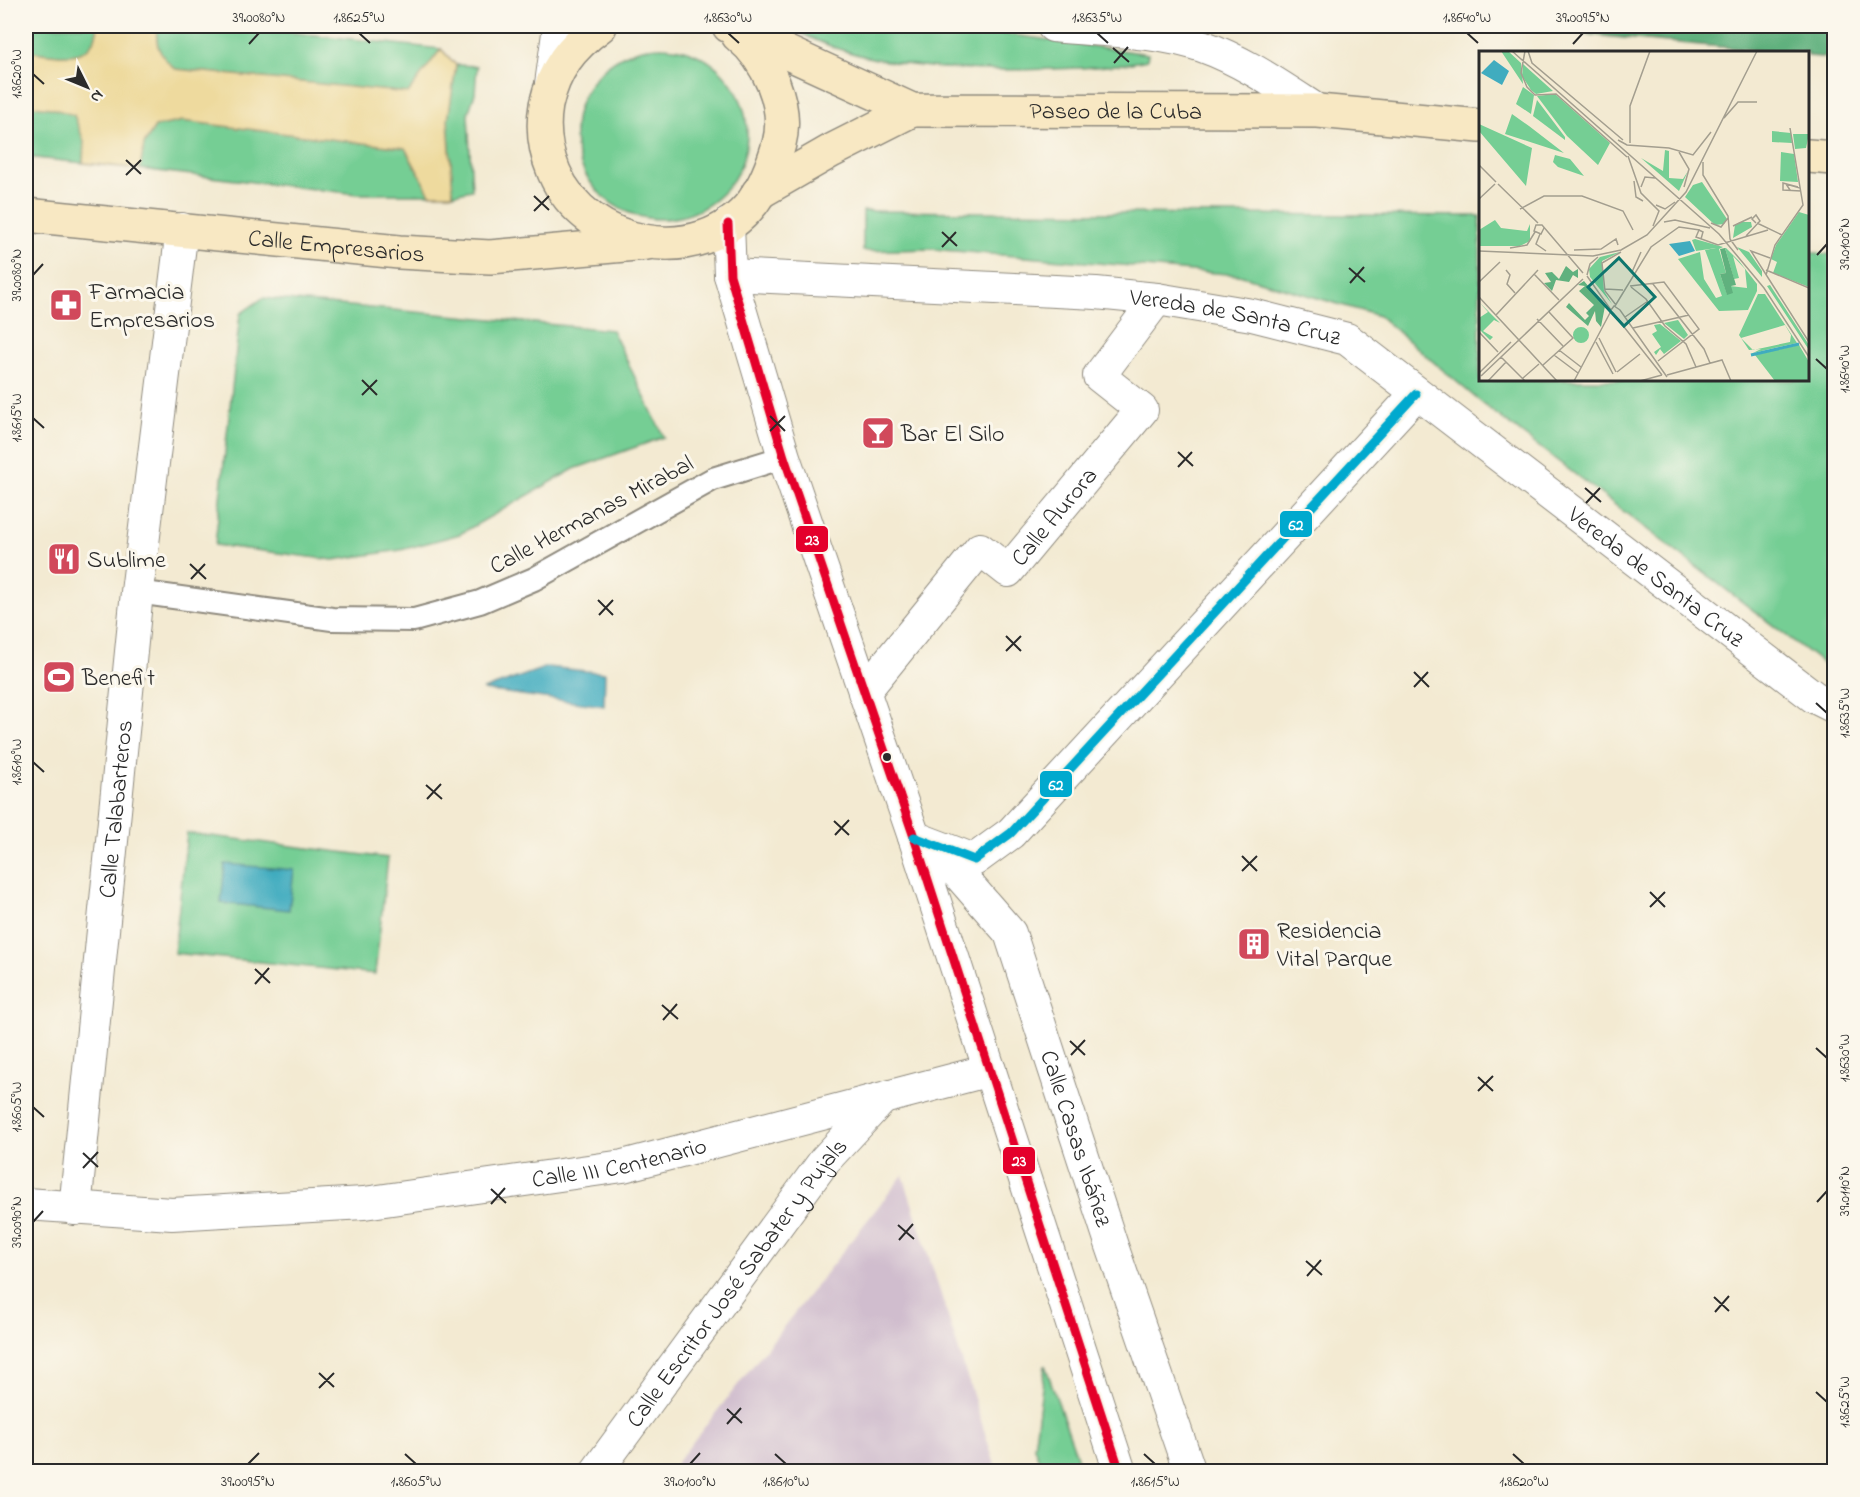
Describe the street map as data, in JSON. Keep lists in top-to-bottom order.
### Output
{
  "streets": {
    "main road": ["Paseo de la Cuba", "Calle Empresarios"],
    "street": [
      "Vereda de Santa Cruz",
      "Calle Hermanas Mirabal",
      "Calle Aurora",
      "Calle Talabarteros",
      "Calle Casas Ibáñez",
      "Calle III Centenario",
      "Calle Escritor José Sabater y Pujals"
    ]
  },
  "crossings": [
    ["Calle Empresarios", "Calle Talabarteros"],
    ["Vereda de Santa Cruz", "Calle Aurora"],
    ["Calle Hermanas Mirabal", "Calle Talabarteros"],
    ["Calle Talabarteros", "Calle III Centenario"],
    ["Calle III Centenario", "Calle Escritor José Sabater y Pujals"]
  ],
  "places": {
    "pharmacy": ["Farmacia Empresarios"],
    "bar": ["Bar El Silo"],
    "restaurant": ["Sublime"],
    "sports": ["Benefit"],
    "building": ["Residencia Vital Parque"]
  },
  "lines": ["transit line 23", "transit line 62"],
  "north": "bottom right",
  "coordinates": [
    "39.0080°N",
    "1.8625°W",
    "1.8630°W",
    "1.8635°W",
    "1.8640°W",
    "39.0095°N",
    "1.8620°W",
    "39.0100°N",
    "1.8615°W",
    "1.8610°W",
    "1.8605°W",
    "39.0110°N",
    "39.0090°N"
  ]
}
